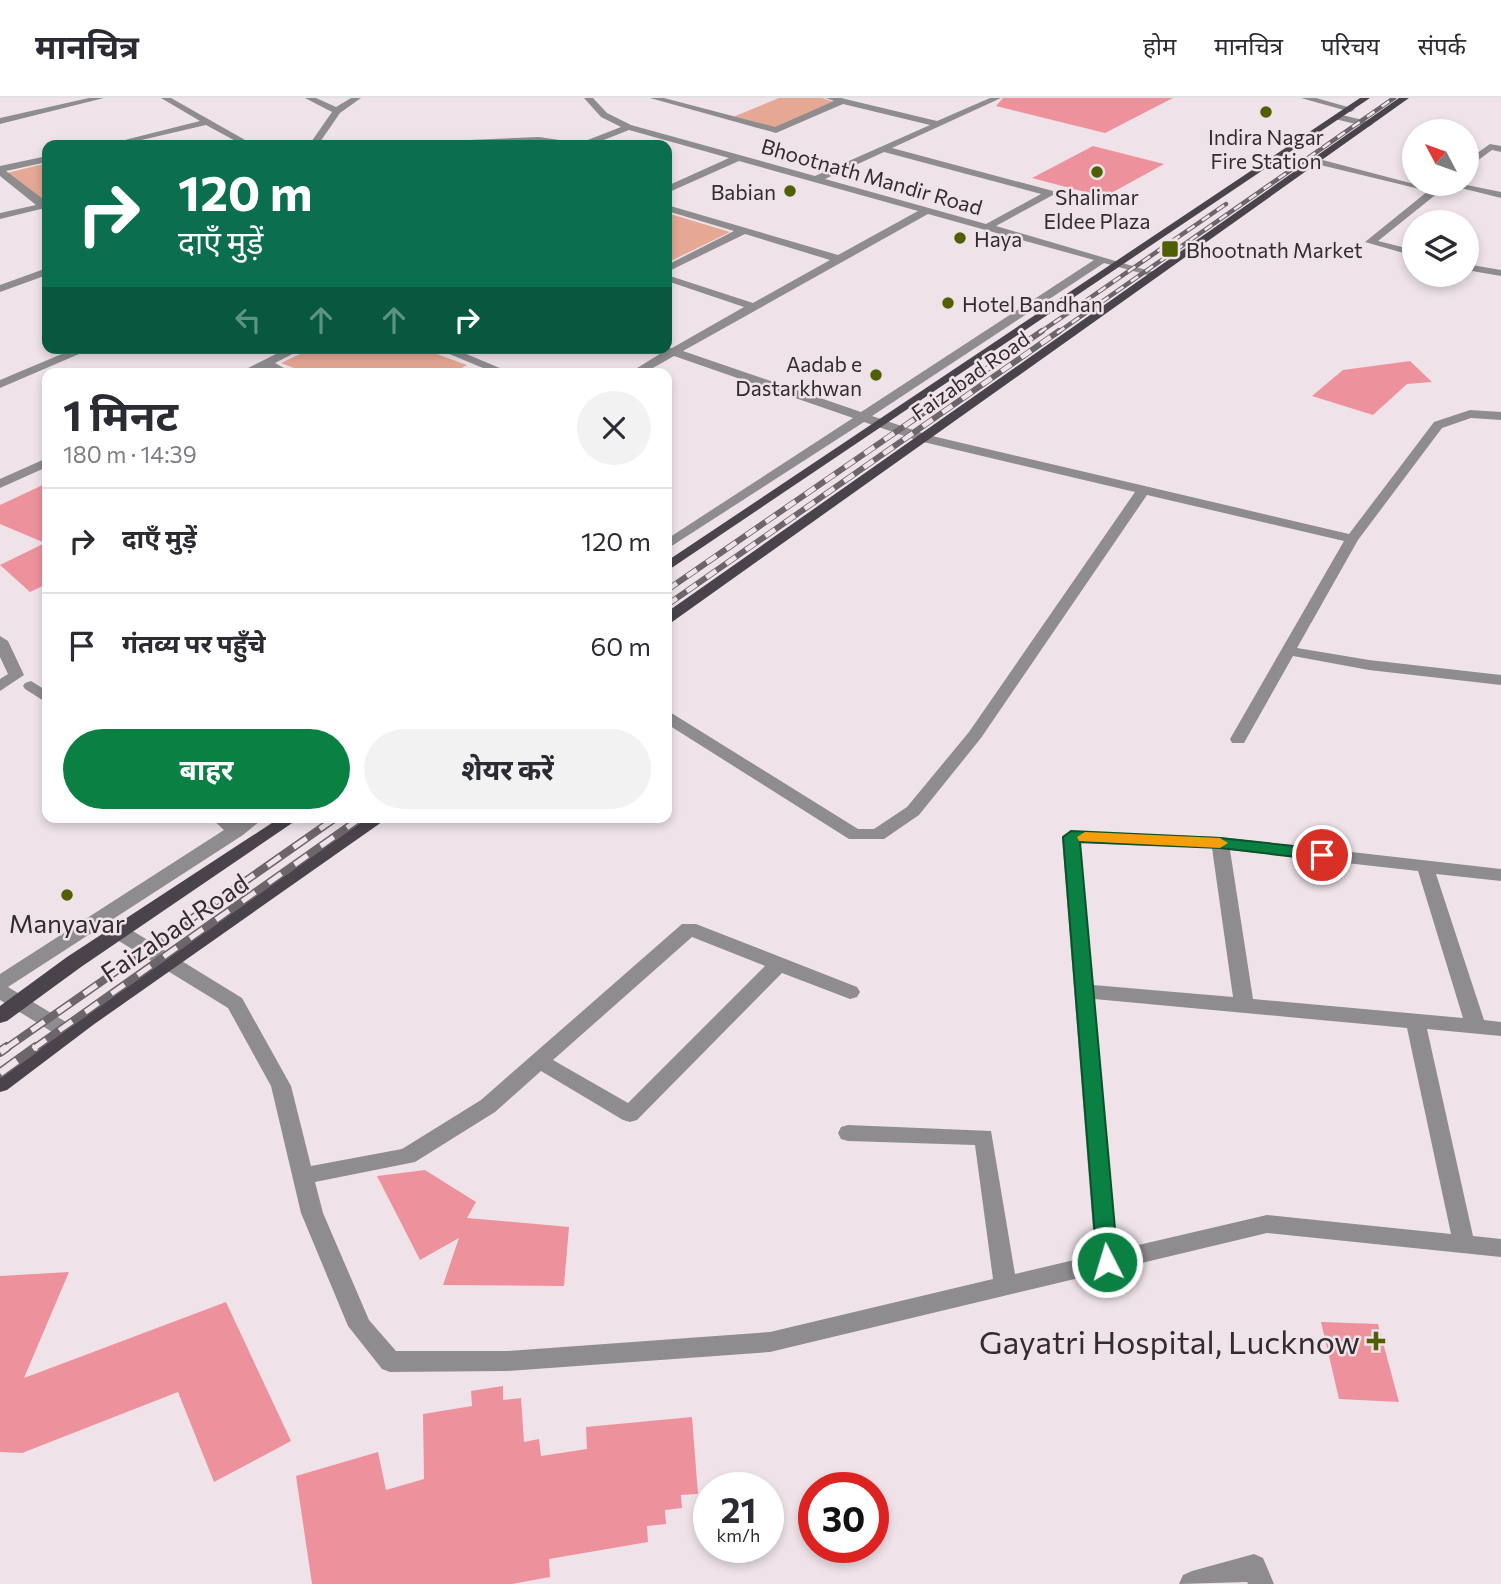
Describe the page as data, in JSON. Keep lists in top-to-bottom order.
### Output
{
  "streets": {
    "main road": ["Faizabad Road"],
    "street": ["Bhootnath Mandir Road"]
  },
  "crossings": [
    ["Bhootnath Mandir Road", "Faizabad Road"]
  ],
  "places": {
    "other": [
      "Indira Nagar Fire Station",
      "Shalimar Eldee Plaza",
      "Babian",
      "Haya",
      "Hotel Bandhan",
      "Aadab e Dastarkhwan",
      "Manyavar"
    ],
    "transit": ["Bhootnath Market"],
    "health": ["Gayatri Hospital, Lucknow"]
  },
  "north": "top left",
  "page": {
    "header": "मानचित्र",
    "nav": [
      "होम",
      "मानचित्र",
      "परिचय",
      "संपर्क"
    ],
    "turn": ["120 m", "दाएँ मुड़ें"],
    "heading": ["1 मिनट", "180 m · 14:39"],
    "list": [
      {
        "name": "दाएँ मुड़ें",
        "value": "120 m"
      },
      {
        "name": "गंतव्य पर पहुँचे",
        "value": "60 m"
      }
    ],
    "buttons": ["बाहर", "शेयर करें"],
    "speed": "21 km/h",
    "limit": "30"
  }
}
